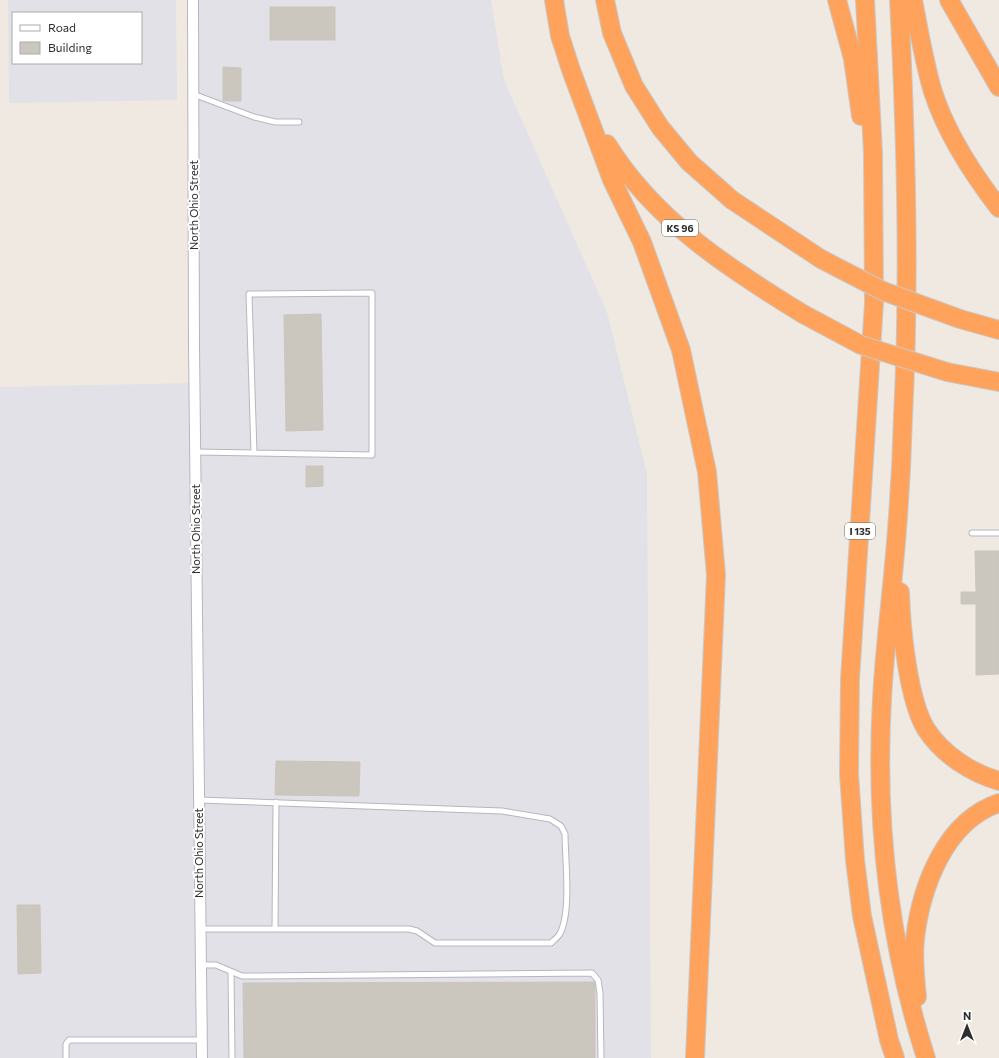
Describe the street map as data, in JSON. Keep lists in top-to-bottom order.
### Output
{
  "streets": {
    "highway": ["KS 96", "I 135"],
    "street": ["North Ohio Street"]
  },
  "legend": ["Road", "Building"],
  "north": "top"
}
